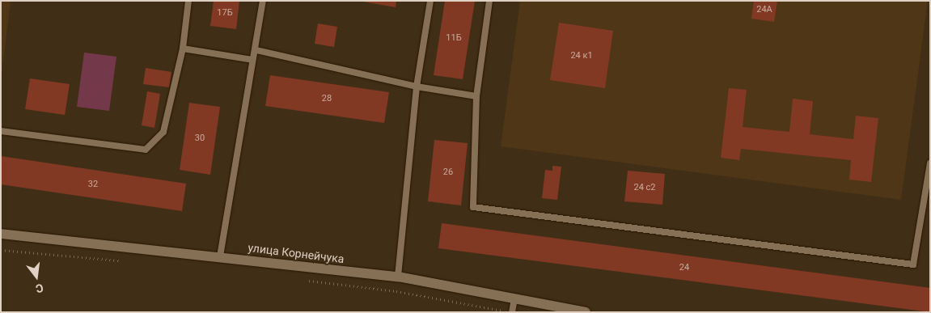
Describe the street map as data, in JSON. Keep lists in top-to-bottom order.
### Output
{
  "streets": {
    "street": ["улица Корнейчука"]
  },
  "house_numbers": [
    "24А",
    "17Б",
    "11Б",
    "24 к1",
    "28",
    "30",
    "26",
    "32",
    "24 с2",
    "24"
  ],
  "north": "bottom"
}
